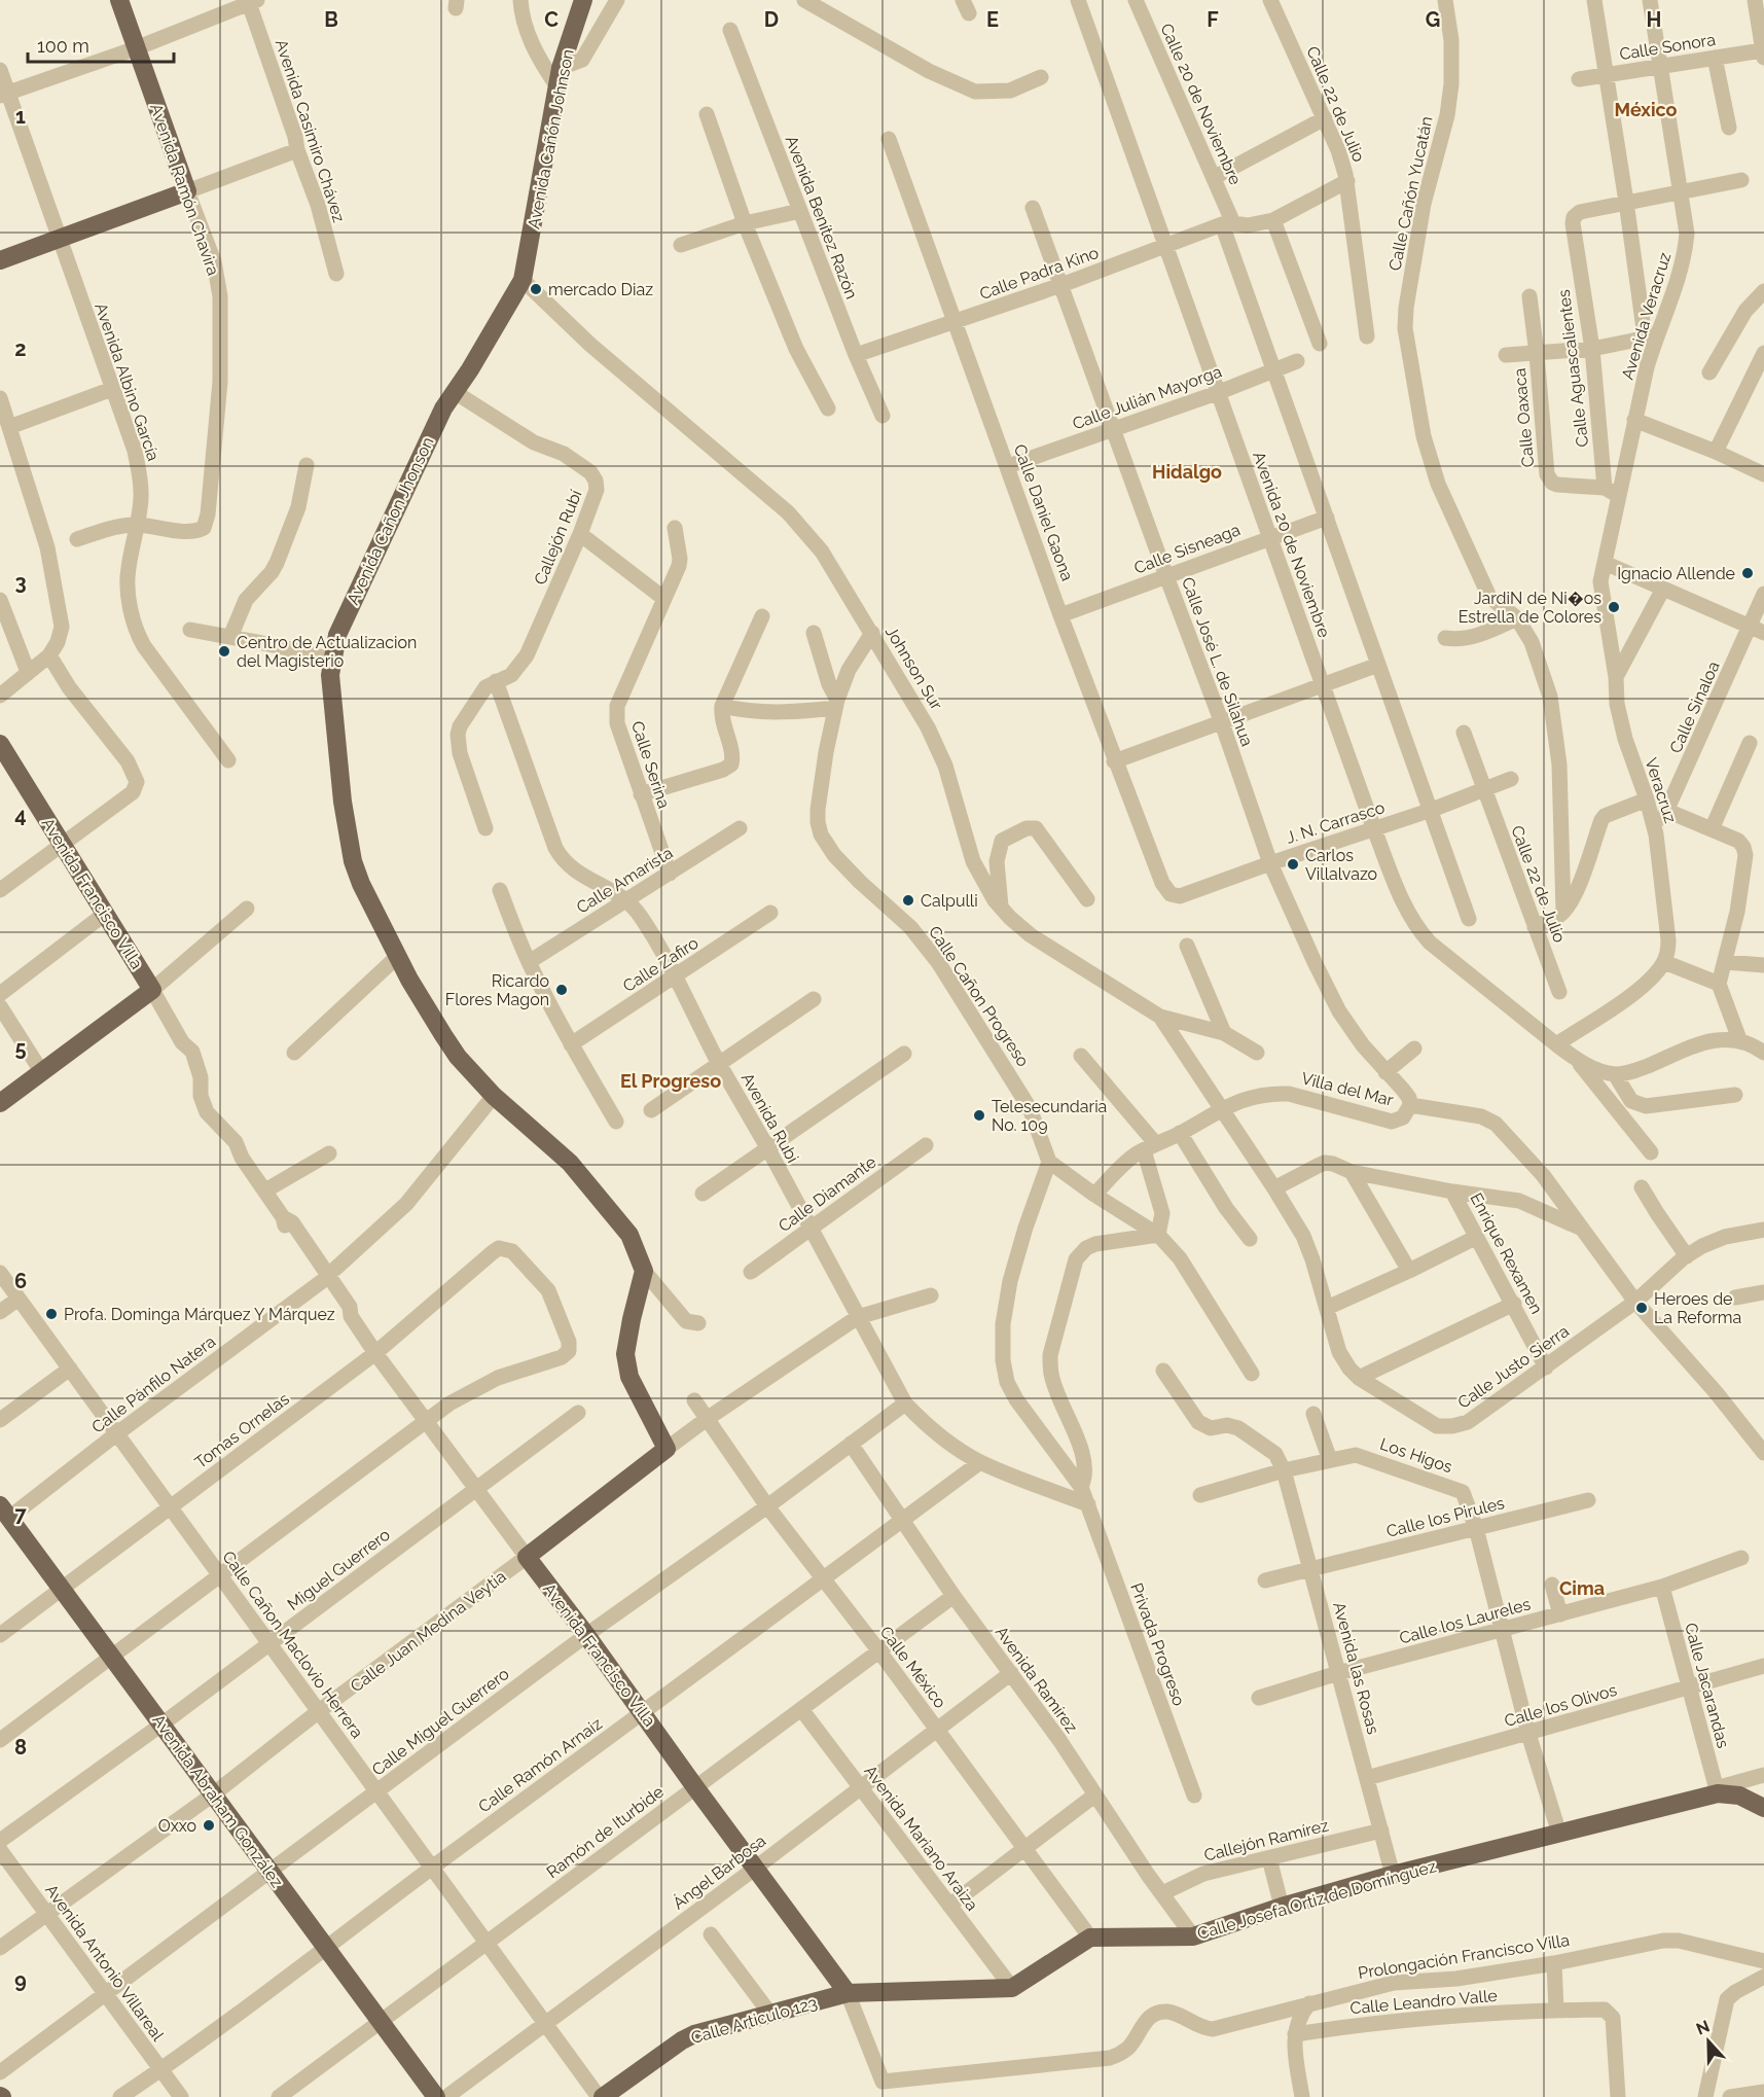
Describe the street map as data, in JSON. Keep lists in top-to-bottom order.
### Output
{
  "streets": {
    "main road": [
      "Avenida Cañón Johnson",
      "Avenida Ramón Chavira",
      "Avenida Cañon Jhonson",
      "Avenida Francisco Villa",
      "Calle Juan Medina Veytia",
      "Avenida Abraham González",
      "Calle Josefa Ortiz de Domínguez",
      "Calle Articulo 123"
    ],
    "street": [
      "Calle Sonora",
      "Calle 20 de Noviembre",
      "Calle 22 de Julio",
      "Avenida Casimiro Chávez",
      "Calle Cañón Yucatán",
      "Avenida Benítez Razón",
      "Calle Padra Kino",
      "Avenida Veracruz",
      "Calle Aguascalientes",
      "Avenida Albino García",
      "Calle Julián Mayorga",
      "Calle Oaxaca",
      "Calle Daniel Gaona",
      "Callejón Rubí",
      "Avenida 20 de Noviembre",
      "Calle Sisneaga",
      "Calle José L. de Silahua",
      "Johnson Sur",
      "Calle Sinaloa",
      "Calle Serina",
      "Veracruz",
      "J. N. Carrasco",
      "Calle Amarista",
      "Calle Zafiro",
      "Calle Cañon Progreso",
      "Villa del Mar",
      "Avenida Rubi",
      "Calle Diamante",
      "Enrique Rexamen",
      "Calle Justo Sierra",
      "Calle Pánfilo Natera",
      "Tomas Ornelas",
      "Los Higos",
      "Calle los Pirules",
      "Miguel Guerrero",
      "Calle los Laureles",
      "Calle Cañon Maclovio Herrera",
      "Privada Progreso",
      "Calle México",
      "Avenida las Rosas",
      "Avenida Ramírez",
      "Calle Jacarandas",
      "Calle los Olivos",
      "Calle Miguel Guerrero",
      "Calle Ramón Arnaiz",
      "Ramón de Iturbide",
      "Avenida Mariano Araiza",
      "Callejón Ramírez",
      "Ángel Barbosa",
      "Prolongación Francisco Villa",
      "Avenida Antonio Villareal",
      "Calle Leandro Valle"
    ]
  },
  "crossings": [
    ["Calle Sonora", "Avenida Veracruz"],
    ["Calle 20 de Noviembre", "Calle Padra Kino"],
    ["Calle 22 de Julio", "Calle Padra Kino"],
    ["Calle 22 de Julio", "J. N. Carrasco"],
    ["Avenida Cañón Johnson", "Avenida Cañon Jhonson"],
    ["Avenida Cañón Johnson", "Johnson Sur"],
    ["Avenida Ramón Chavira", "Avenida Albino García"],
    ["Avenida Benítez Razón", "Calle Padra Kino"],
    ["Calle Padra Kino", "Calle Daniel Gaona"],
    ["Calle Padra Kino", "Avenida 20 de Noviembre"],
    ["Calle Padra Kino", "Calle José L. de Silahua"],
    ["Avenida Veracruz", "Calle Aguascalientes"],
    ["Avenida Veracruz", "Veracruz"],
    ["Calle Aguascalientes", "Calle Oaxaca"],
    ["Calle Julián Mayorga", "Calle Daniel Gaona"],
    ["Calle Julián Mayorga", "Avenida 20 de Noviembre"],
    ["Calle Julián Mayorga", "Calle José L. de Silahua"],
    ["Calle Daniel Gaona", "Calle Sisneaga"],
    ["Calle Daniel Gaona", "J. N. Carrasco"],
    ["Avenida Cañon Jhonson", "Callejón Rubí"],
    ["Avenida Cañon Jhonson", "Johnson Sur"],
    ["Callejón Rubí", "Avenida Rubi"],
    ["Avenida 20 de Noviembre", "Calle Sisneaga"],
    ["Avenida 20 de Noviembre", "J. N. Carrasco"],
    ["Calle Sisneaga", "Calle José L. de Silahua"],
    ["Calle José L. de Silahua", "J. N. Carrasco"],
    ["Calle José L. de Silahua", "Villa del Mar"],
    ["Johnson Sur", "Calle Cañon Progreso"],
    ["Johnson Sur", "Calle Justo Sierra"],
    ["Calle Sinaloa", "Veracruz"],
    ["Calle Serina", "Calle Amarista"],
    ["Calle Amarista", "Avenida Rubi"],
    ["Avenida Francisco Villa", "Calle Pánfilo Natera"],
    ["Avenida Francisco Villa", "Tomas Ornelas"],
    ["Avenida Francisco Villa", "Miguel Guerrero"],
    ["Avenida Francisco Villa", "Calle Juan Medina Veytia"],
    ["Avenida Francisco Villa", "Calle Miguel Guerrero"],
    ["Avenida Francisco Villa", "Calle Ramón Arnaiz"],
    ["Avenida Francisco Villa", "Ramón de Iturbide"],
    ["Avenida Francisco Villa", "Ángel Barbosa"],
    ["Avenida Francisco Villa", "Prolongación Francisco Villa"],
    ["Avenida Francisco Villa", "Calle Articulo 123"],
    ["Calle Zafiro", "Avenida Rubi"],
    ["Villa del Mar", "Calle Justo Sierra"],
    ["Avenida Rubi", "Calle Diamante"],
    ["Avenida Rubi", "Calle Juan Medina Veytia"],
    ["Avenida Rubi", "Privada Progreso"],
    ["Avenida Rubi", "Calle Miguel Guerrero"],
    ["Avenida Rubi", "Calle Ramón Arnaiz"],
    ["Enrique Rexamen", "Calle Justo Sierra"],
    ["Calle Pánfilo Natera", "Calle Cañon Maclovio Herrera"],
    ["Calle Pánfilo Natera", "Avenida Abraham González"],
    ["Tomas Ornelas", "Calle Cañon Maclovio Herrera"],
    ["Tomas Ornelas", "Avenida Abraham González"],
    ["Los Higos", "Calle los Pirules"],
    ["Los Higos", "Avenida las Rosas"],
    ["Calle los Pirules", "Avenida las Rosas"],
    ["Miguel Guerrero", "Calle Cañon Maclovio Herrera"],
    ["Miguel Guerrero", "Avenida Abraham González"],
    ["Calle los Laureles", "Avenida las Rosas"],
    ["Calle los Laureles", "Calle Jacarandas"],
    ["Calle Juan Medina Veytia", "Calle Cañon Maclovio Herrera"],
    ["Calle Juan Medina Veytia", "Calle México"],
    ["Calle Juan Medina Veytia", "Avenida Abraham González"],
    ["Calle Juan Medina Veytia", "Avenida Antonio Villareal"],
    ["Calle Cañon Maclovio Herrera", "Calle Miguel Guerrero"],
    ["Calle Cañon Maclovio Herrera", "Calle Ramón Arnaiz"],
    ["Calle Cañon Maclovio Herrera", "Ramón de Iturbide"],
    ["Calle Cañon Maclovio Herrera", "Ángel Barbosa"],
    ["Calle Cañon Maclovio Herrera", "Calle Articulo 123"],
    ["Calle México", "Calle Miguel Guerrero"],
    ["Calle México", "Calle Ramón Arnaiz"],
    ["Calle México", "Ramón de Iturbide"],
    ["Calle México", "Ángel Barbosa"],
    ["Calle México", "Calle Josefa Ortiz de Domínguez"],
    ["Avenida las Rosas", "Calle los Olivos"],
    ["Avenida las Rosas", "Callejón Ramírez"],
    ["Avenida las Rosas", "Calle Josefa Ortiz de Domínguez"],
    ["Avenida Ramírez", "Calle Miguel Guerrero"],
    ["Avenida Ramírez", "Calle Ramón Arnaiz"],
    ["Avenida Ramírez", "Ramón de Iturbide"],
    ["Avenida Ramírez", "Callejón Ramírez"],
    ["Avenida Ramírez", "Ángel Barbosa"],
    ["Avenida Ramírez", "Calle Josefa Ortiz de Domínguez"],
    ["Calle Jacarandas", "Calle los Olivos"],
    ["Calle Jacarandas", "Calle Josefa Ortiz de Domínguez"],
    ["Calle Miguel Guerrero", "Avenida Abraham González"],
    ["Calle Miguel Guerrero", "Avenida Antonio Villareal"],
    ["Calle Ramón Arnaiz", "Avenida Abraham González"],
    ["Calle Ramón Arnaiz", "Avenida Antonio Villareal"],
    ["Avenida Abraham González", "Ramón de Iturbide"],
    ["Ramón de Iturbide", "Avenida Mariano Araiza"],
    ["Avenida Mariano Araiza", "Ángel Barbosa"],
    ["Prolongación Francisco Villa", "Calle Articulo 123"]
  ],
  "districts": [
    "México",
    "Hidalgo",
    "El Progreso",
    "Cima"
  ],
  "places": [
    "mercado Diaz",
    "Ignacio Allende",
    "JardiN de Ni�os Estrella de Colores",
    "Centro de Actualizacion del Magisterio",
    "Carlos Villalvazo",
    "Calpulli",
    "Ricardo Flores Magon",
    "Telesecundaria No. 109",
    "Heroes de La Reforma",
    "Profa. Dominga Márquez Y Márquez",
    "Oxxo"
  ],
  "scale_bar": "100 m",
  "north": "top",
  "grid": {
    "columns": [
      "B",
      "C",
      "D",
      "E",
      "F",
      "G",
      "H"
    ],
    "rows": [
      "1",
      "2",
      "3",
      "4",
      "5",
      "6",
      "7",
      "8",
      "9"
    ]
  }
}
